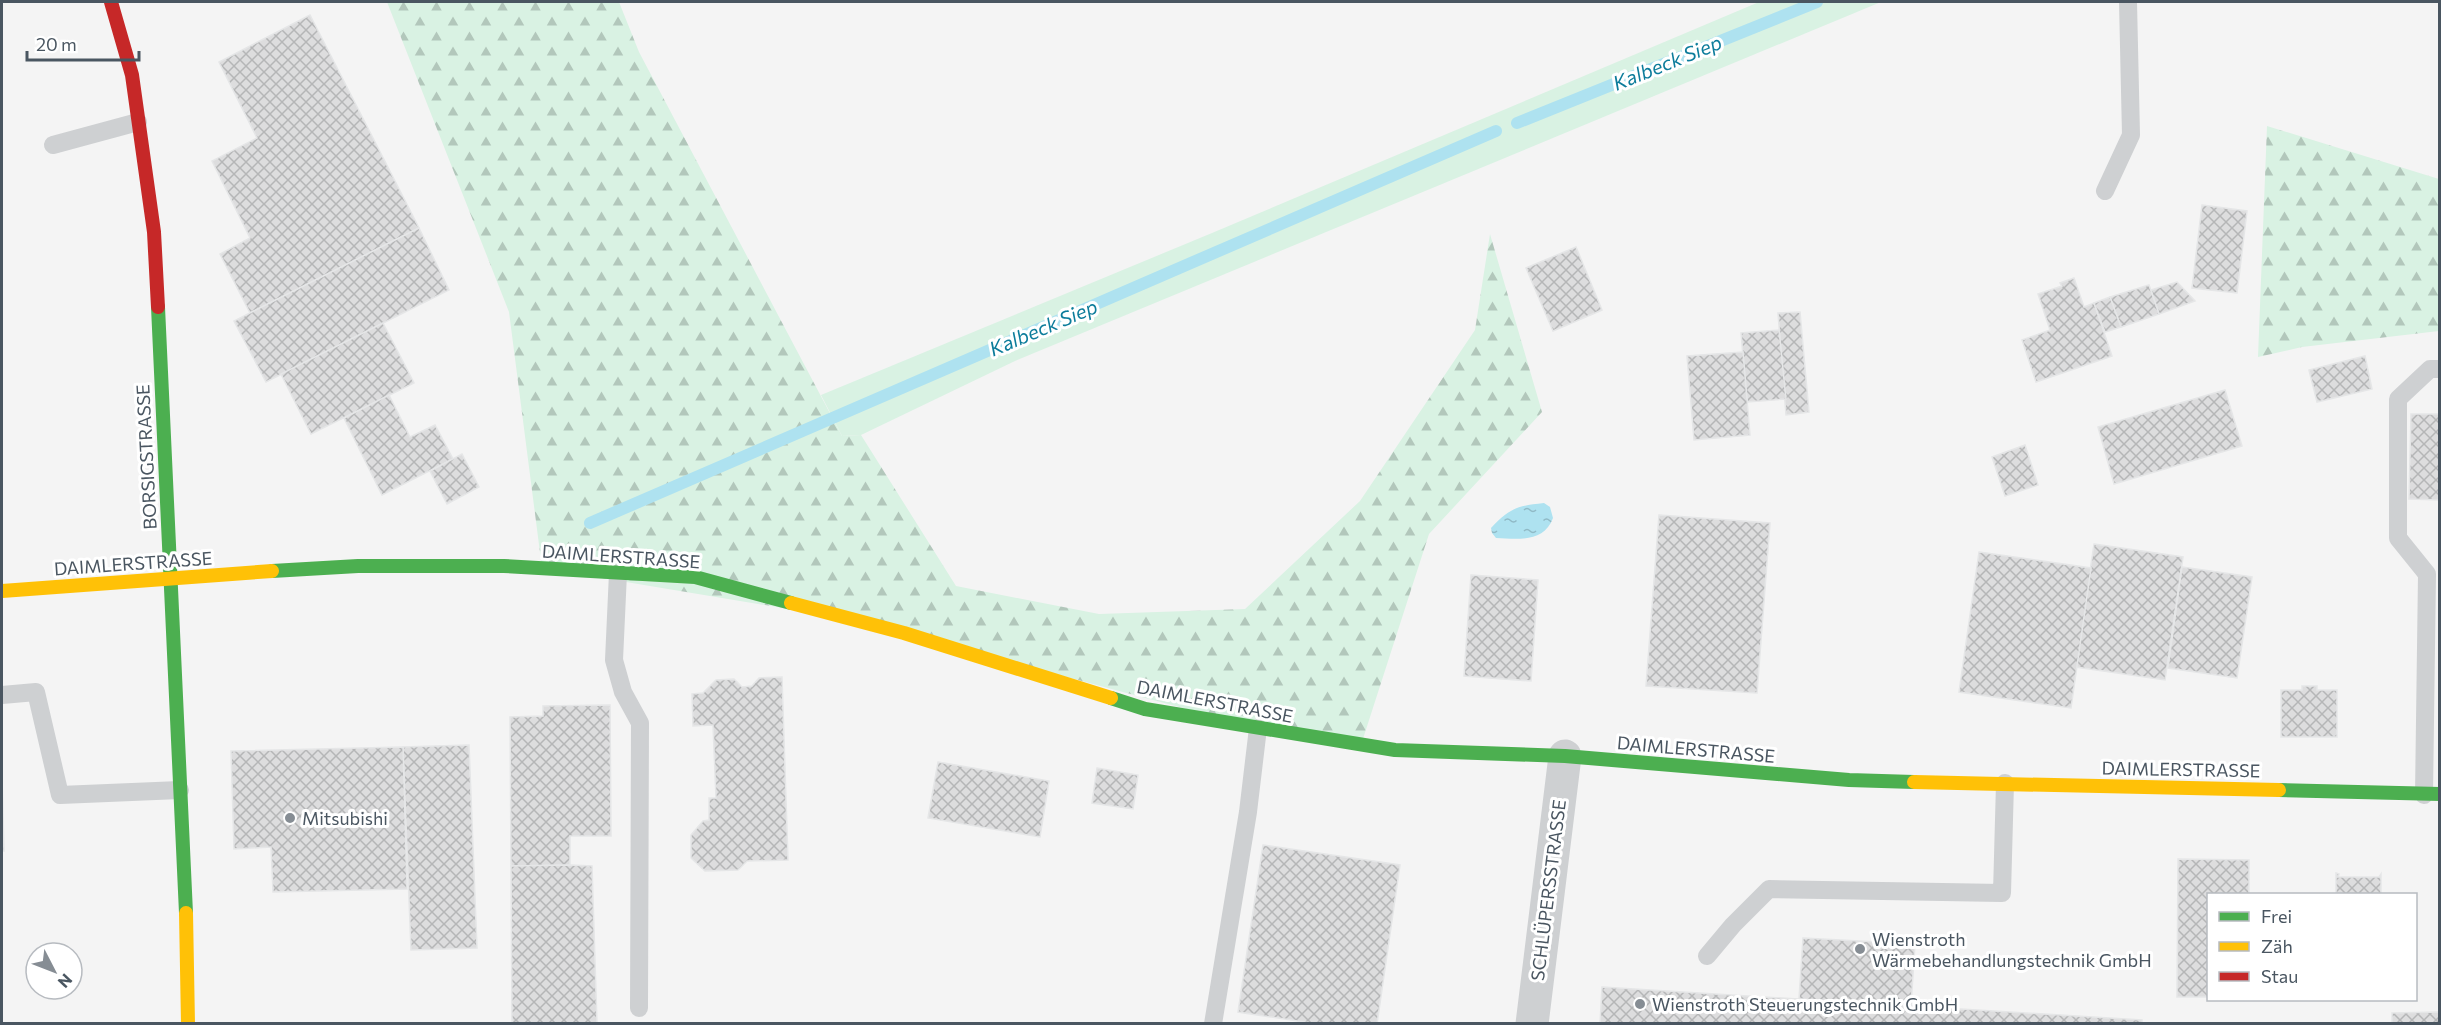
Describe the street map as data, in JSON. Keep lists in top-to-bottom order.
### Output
{
  "streets": {
    "street": ["BORSIGSTRASSE", "DAIMLERSTRASSE", "SCHLÜPERSSTRASSE"]
  },
  "crossings": [
    ["BORSIGSTRASSE", "DAIMLERSTRASSE"],
    ["DAIMLERSTRASSE", "SCHLÜPERSSTRASSE"]
  ],
  "water": ["Kalbeck Siep"],
  "places": ["Mitsubishi", "Wienstroth Wärmebehandlungstechnik GmbH", "Wienstroth Steuerungstechnik GmbH"],
  "legend": ["Frei", "Zäh", "Stau"],
  "scale_bar": "20 m",
  "north": "bottom right"
}
